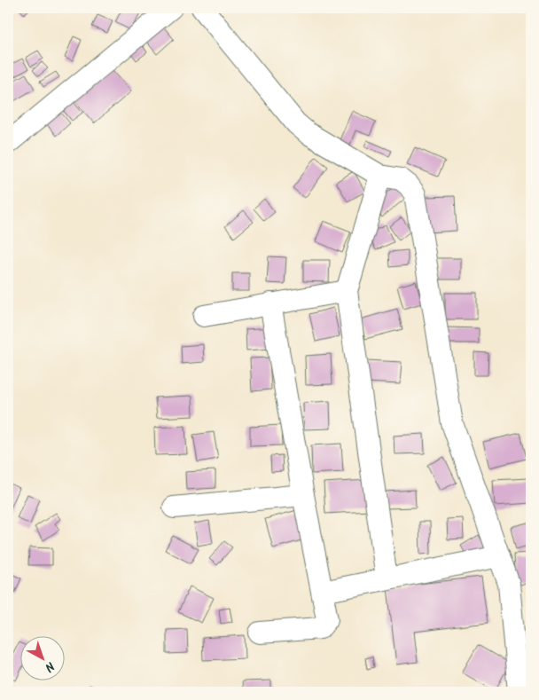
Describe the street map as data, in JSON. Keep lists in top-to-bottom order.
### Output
{
  "north": "bottom right"
}
